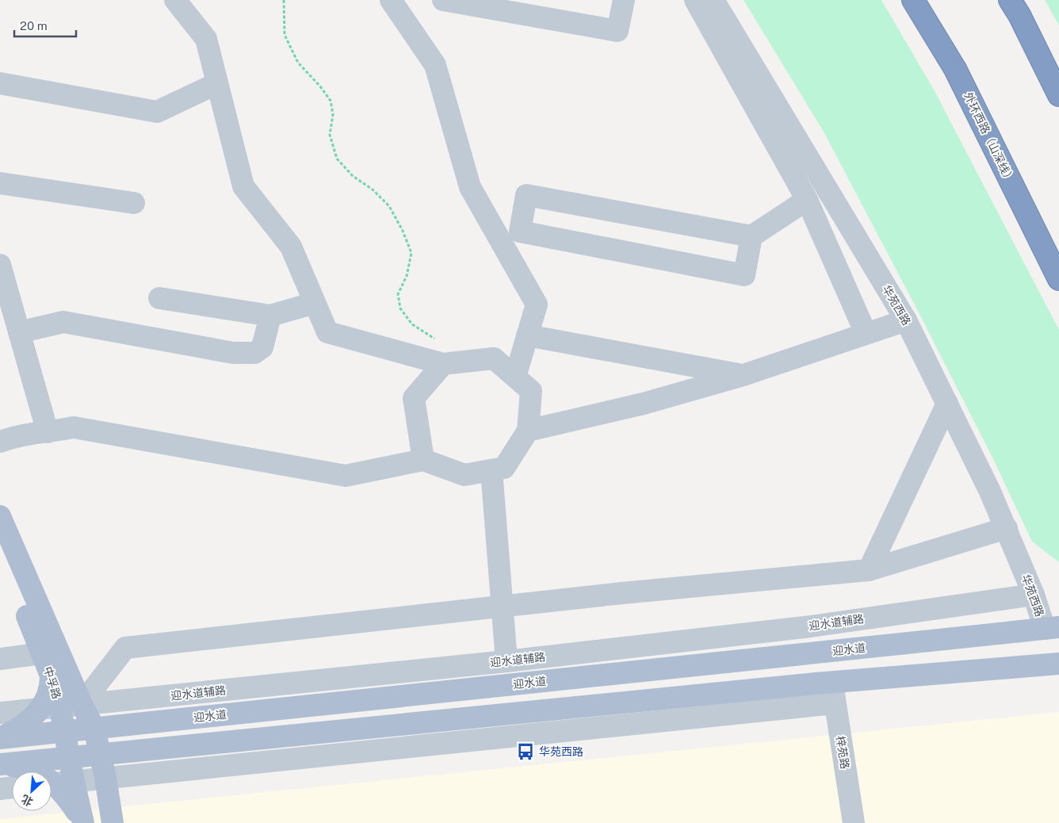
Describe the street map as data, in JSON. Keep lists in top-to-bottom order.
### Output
{
  "streets": {
    "highway": ["外环西路（山深线）"],
    "main road": ["迎水道", "中孚路"],
    "street": ["华苑西路", "迎水道辅路", "梓苑路"]
  },
  "crossings": [
    ["华苑西路", "迎水道辅路"],
    ["华苑西路", "迎水道"],
    ["迎水道辅路", "迎水道"]
  ],
  "places": {
    "bus stop": ["华苑西路"]
  },
  "scale_bar": "20 m",
  "north": "bottom left"
}
